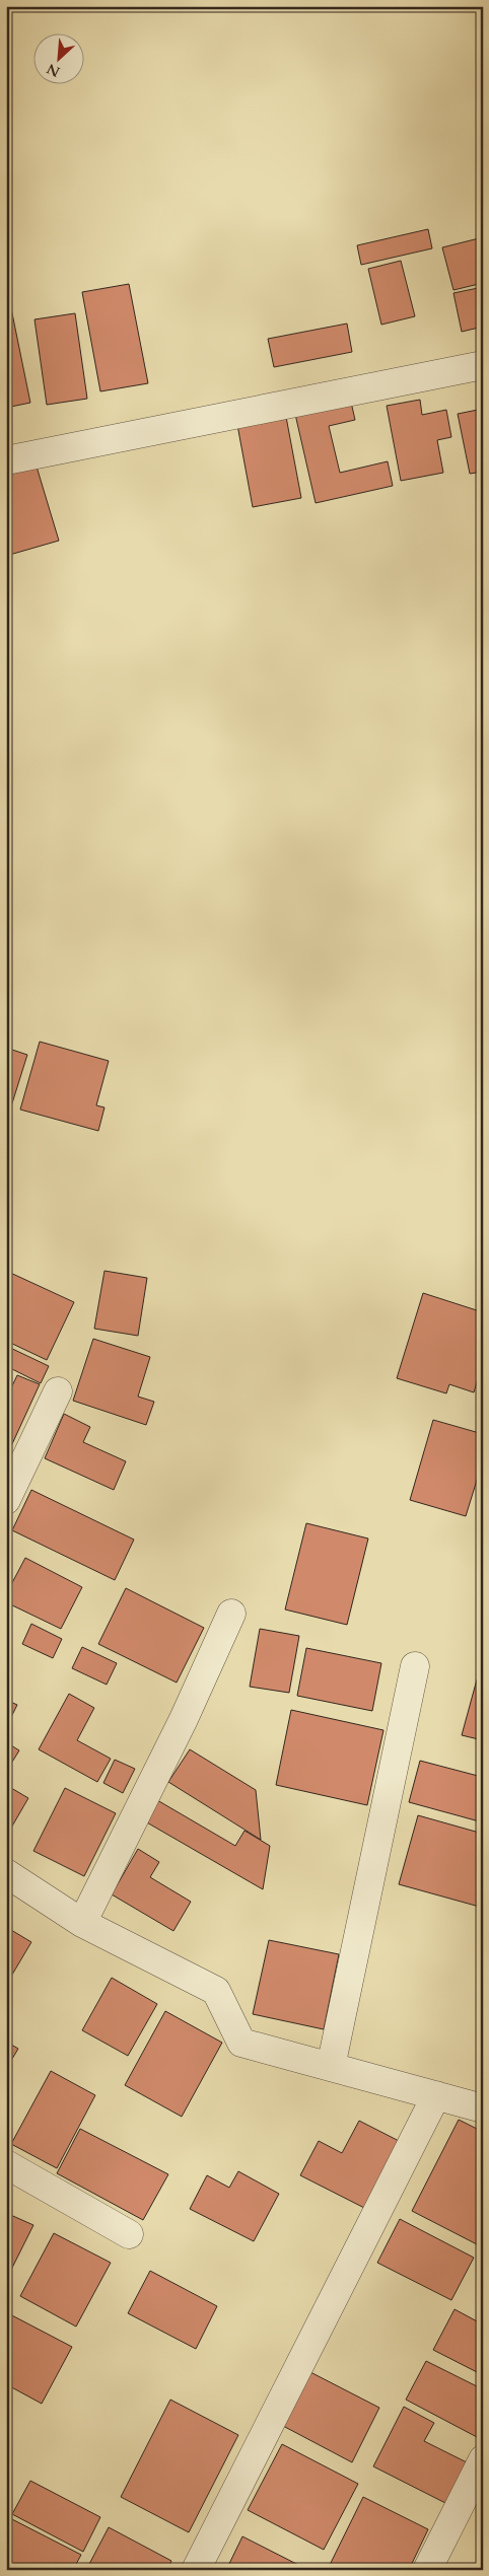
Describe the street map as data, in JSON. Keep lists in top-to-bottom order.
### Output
{
  "north": "bottom left"
}
